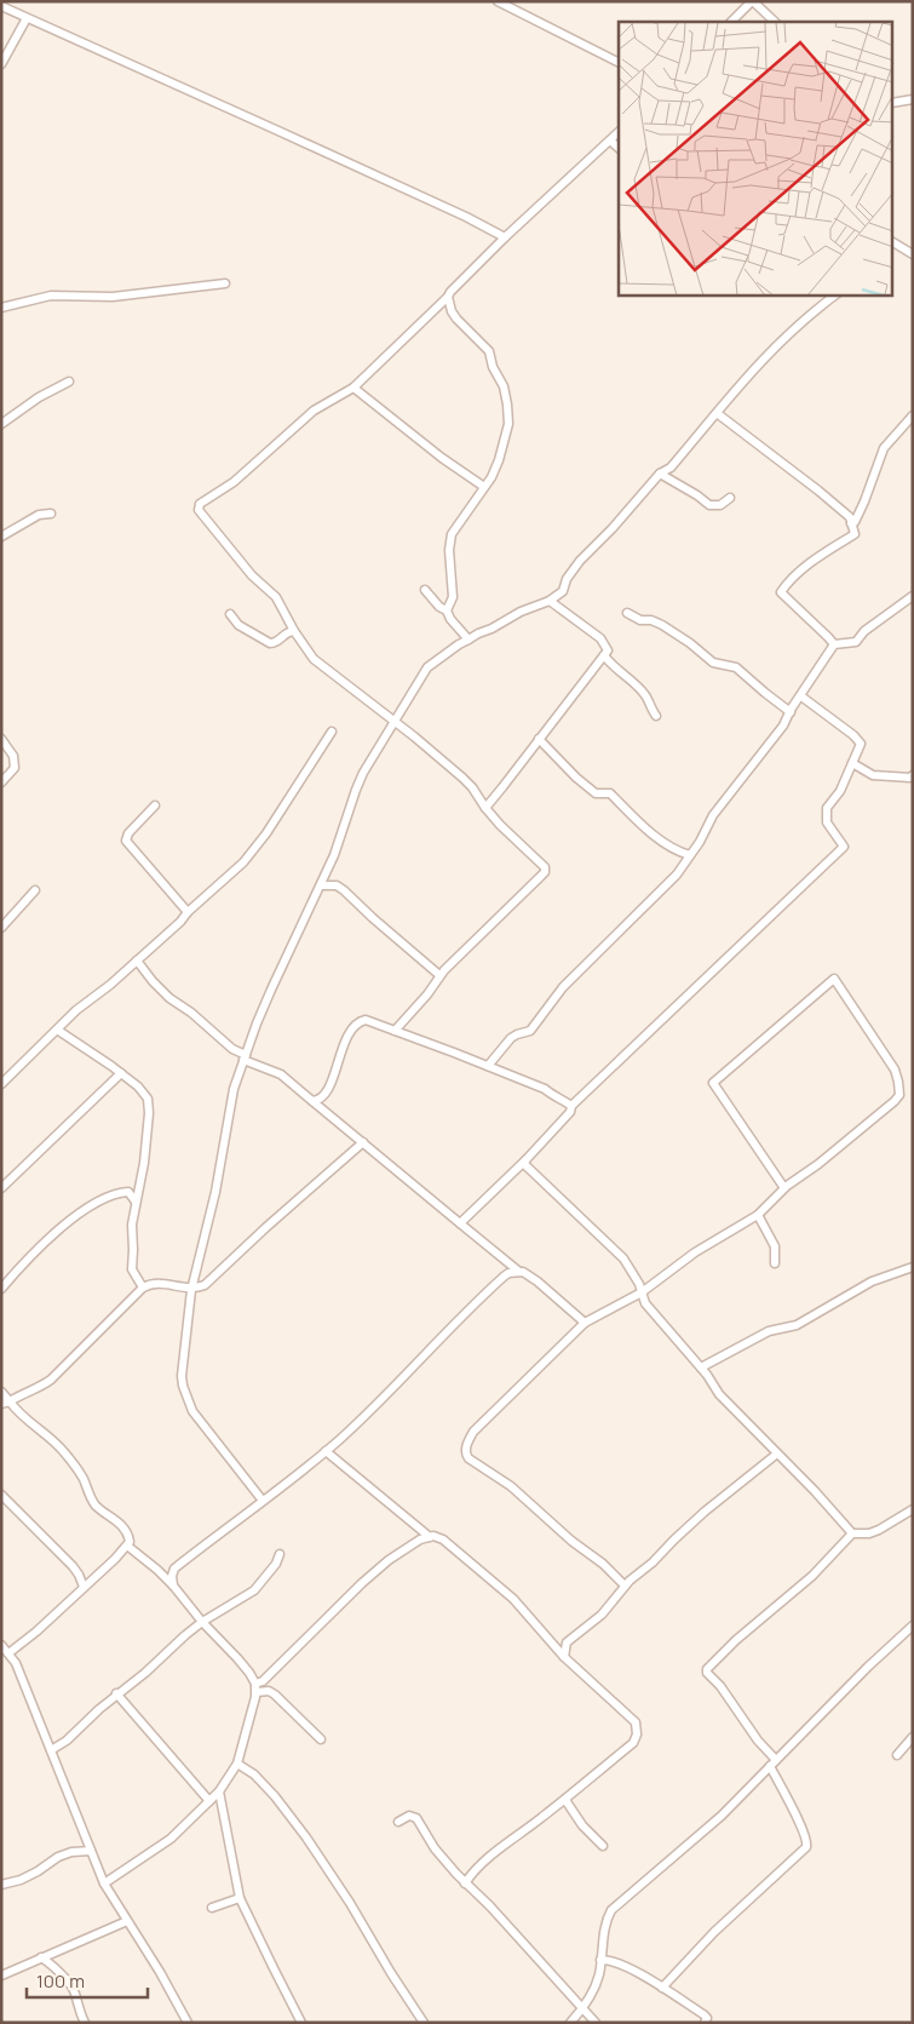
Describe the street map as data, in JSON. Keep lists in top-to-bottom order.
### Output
{
  "scale_bar": "100 m"
}
